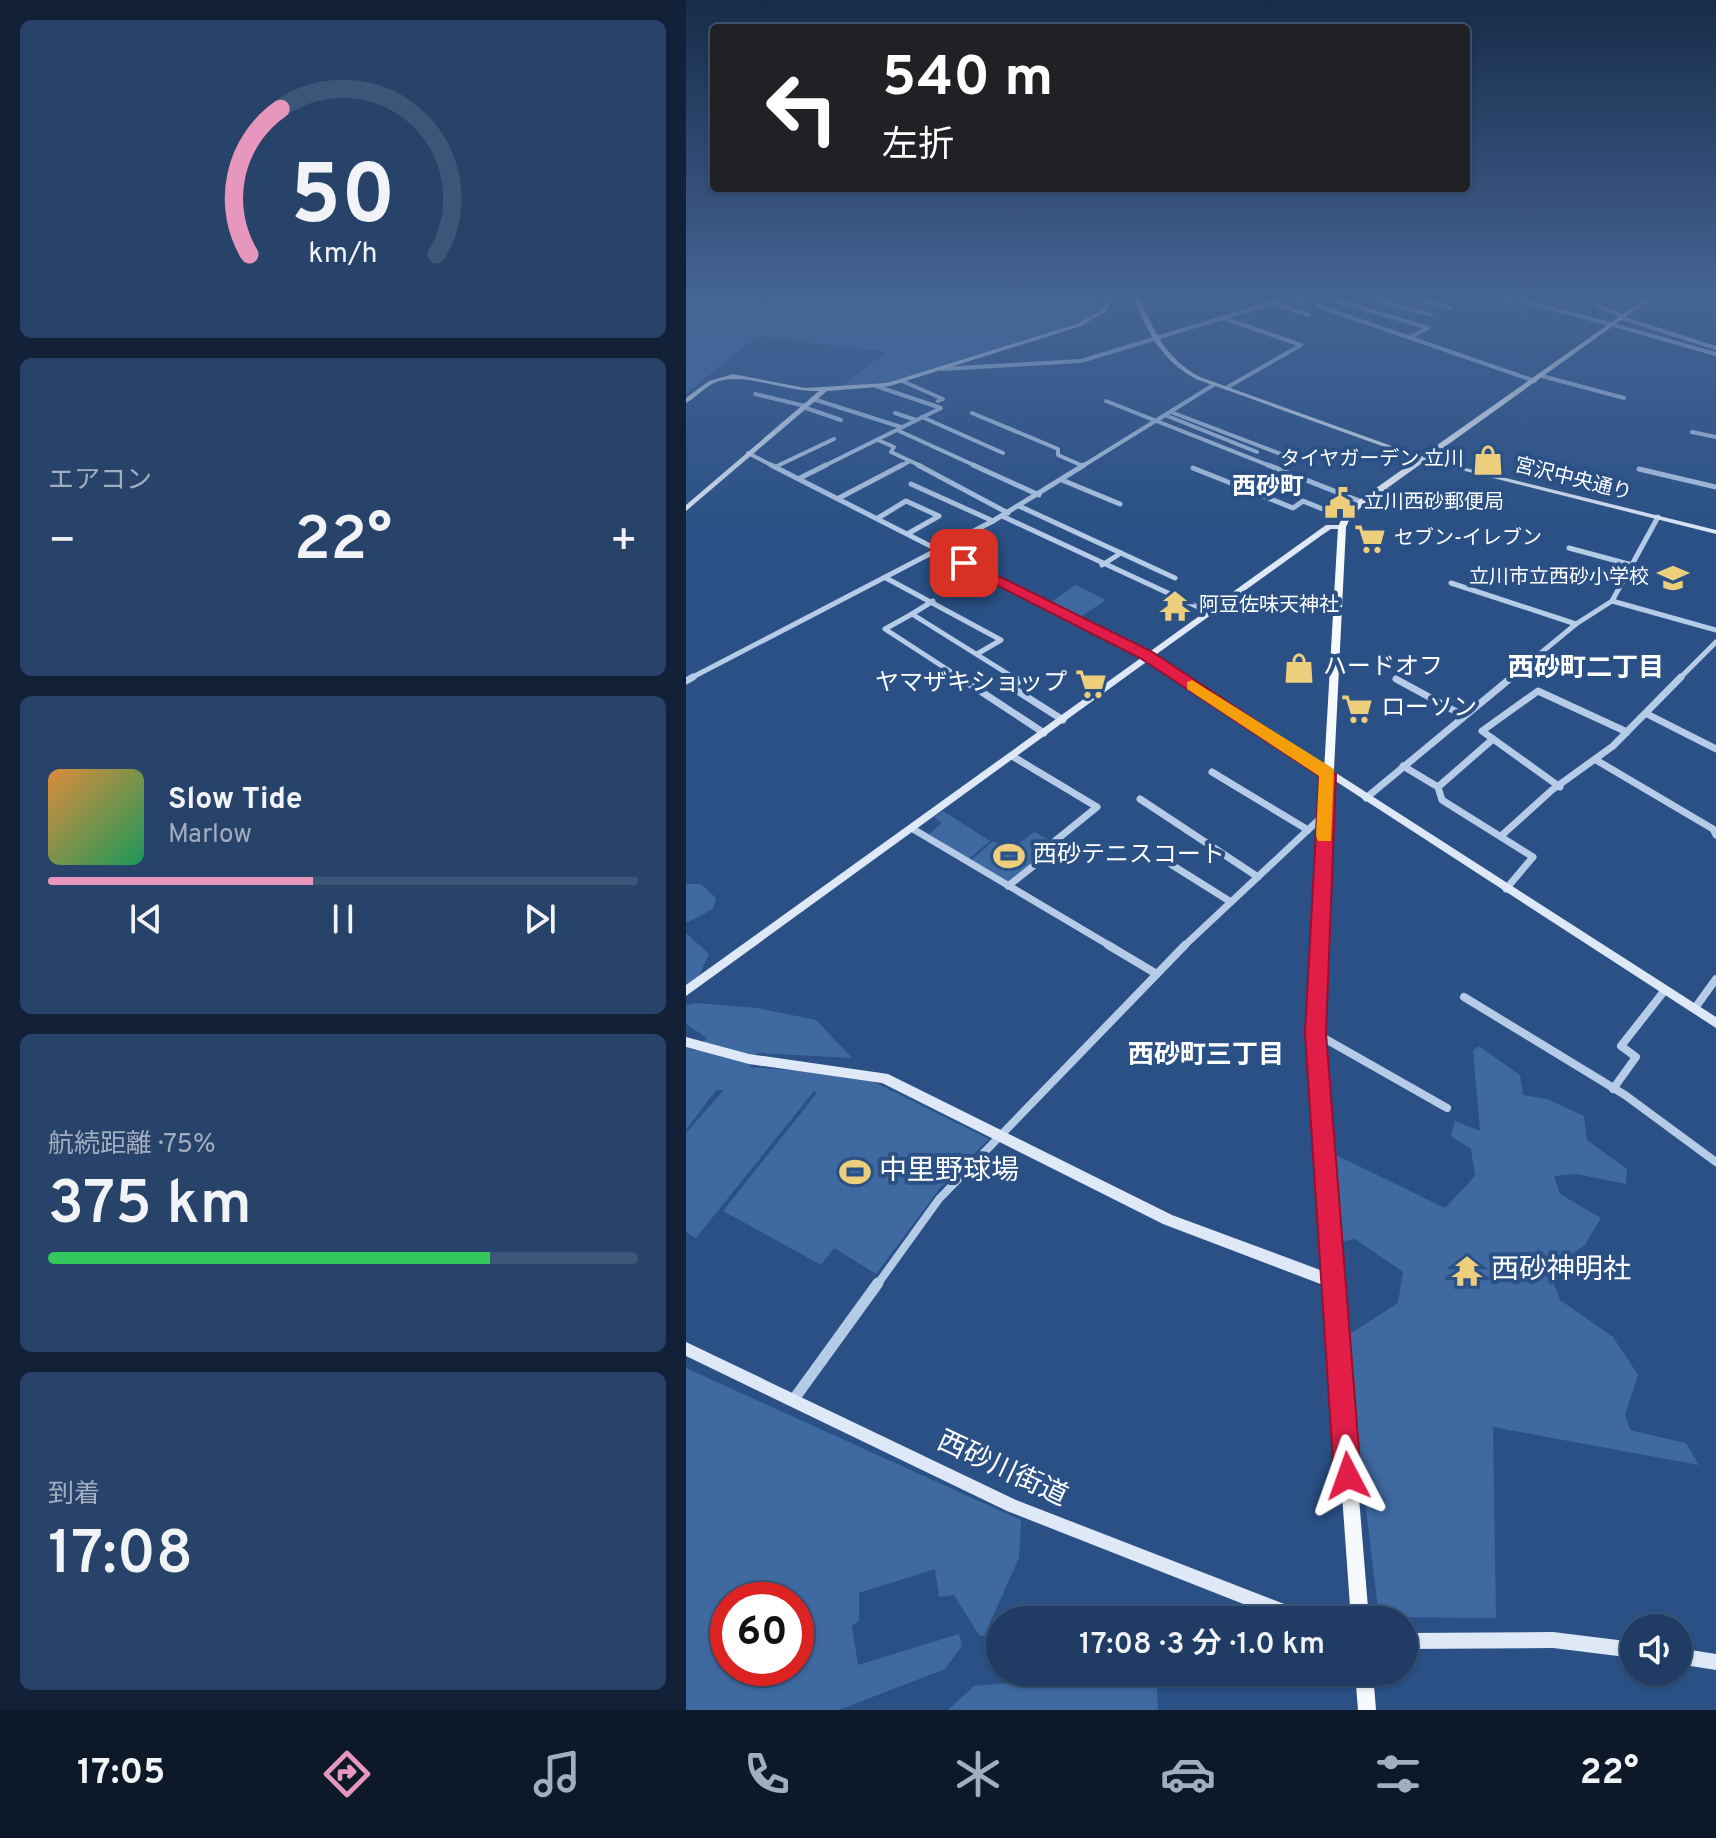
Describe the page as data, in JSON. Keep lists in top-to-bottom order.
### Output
{
  "streets": {
    "street": ["宮沢中央通り", "西砂川街道"]
  },
  "districts": ["西砂町", "西砂町二丁目", "西砂町三丁目"],
  "places": {
    "shop": ["タイヤガーデン 立川", "ハードオフ"],
    "public building": ["立川西砂郵便局"],
    "supermarket": ["セブン-イレブン", "ヤマザキショップ", "ローソン"],
    "school or university": ["立川市立西砂小学校"],
    "temple": ["阿豆佐味天神社", "西砂神明社"],
    "sports": ["西砂テニスコート", "中里野球場"]
  },
  "page": {
    "turn": ["540 m", "左折"],
    "tile": [
      "エアコン",
      ["航続距離 · 75%", "375 km"],
      ["到着", "17:08"]
    ],
    "heat": ["−", "22°", "+"],
    "song": ["Slow Tide", "Marlow"],
    "limit": "60",
    "trip": "17:08 · 3 分 · 1.0 km",
    "tabs": ["17:05", "22°"],
    "gauge": ["50", "km/h"]
  }
}
